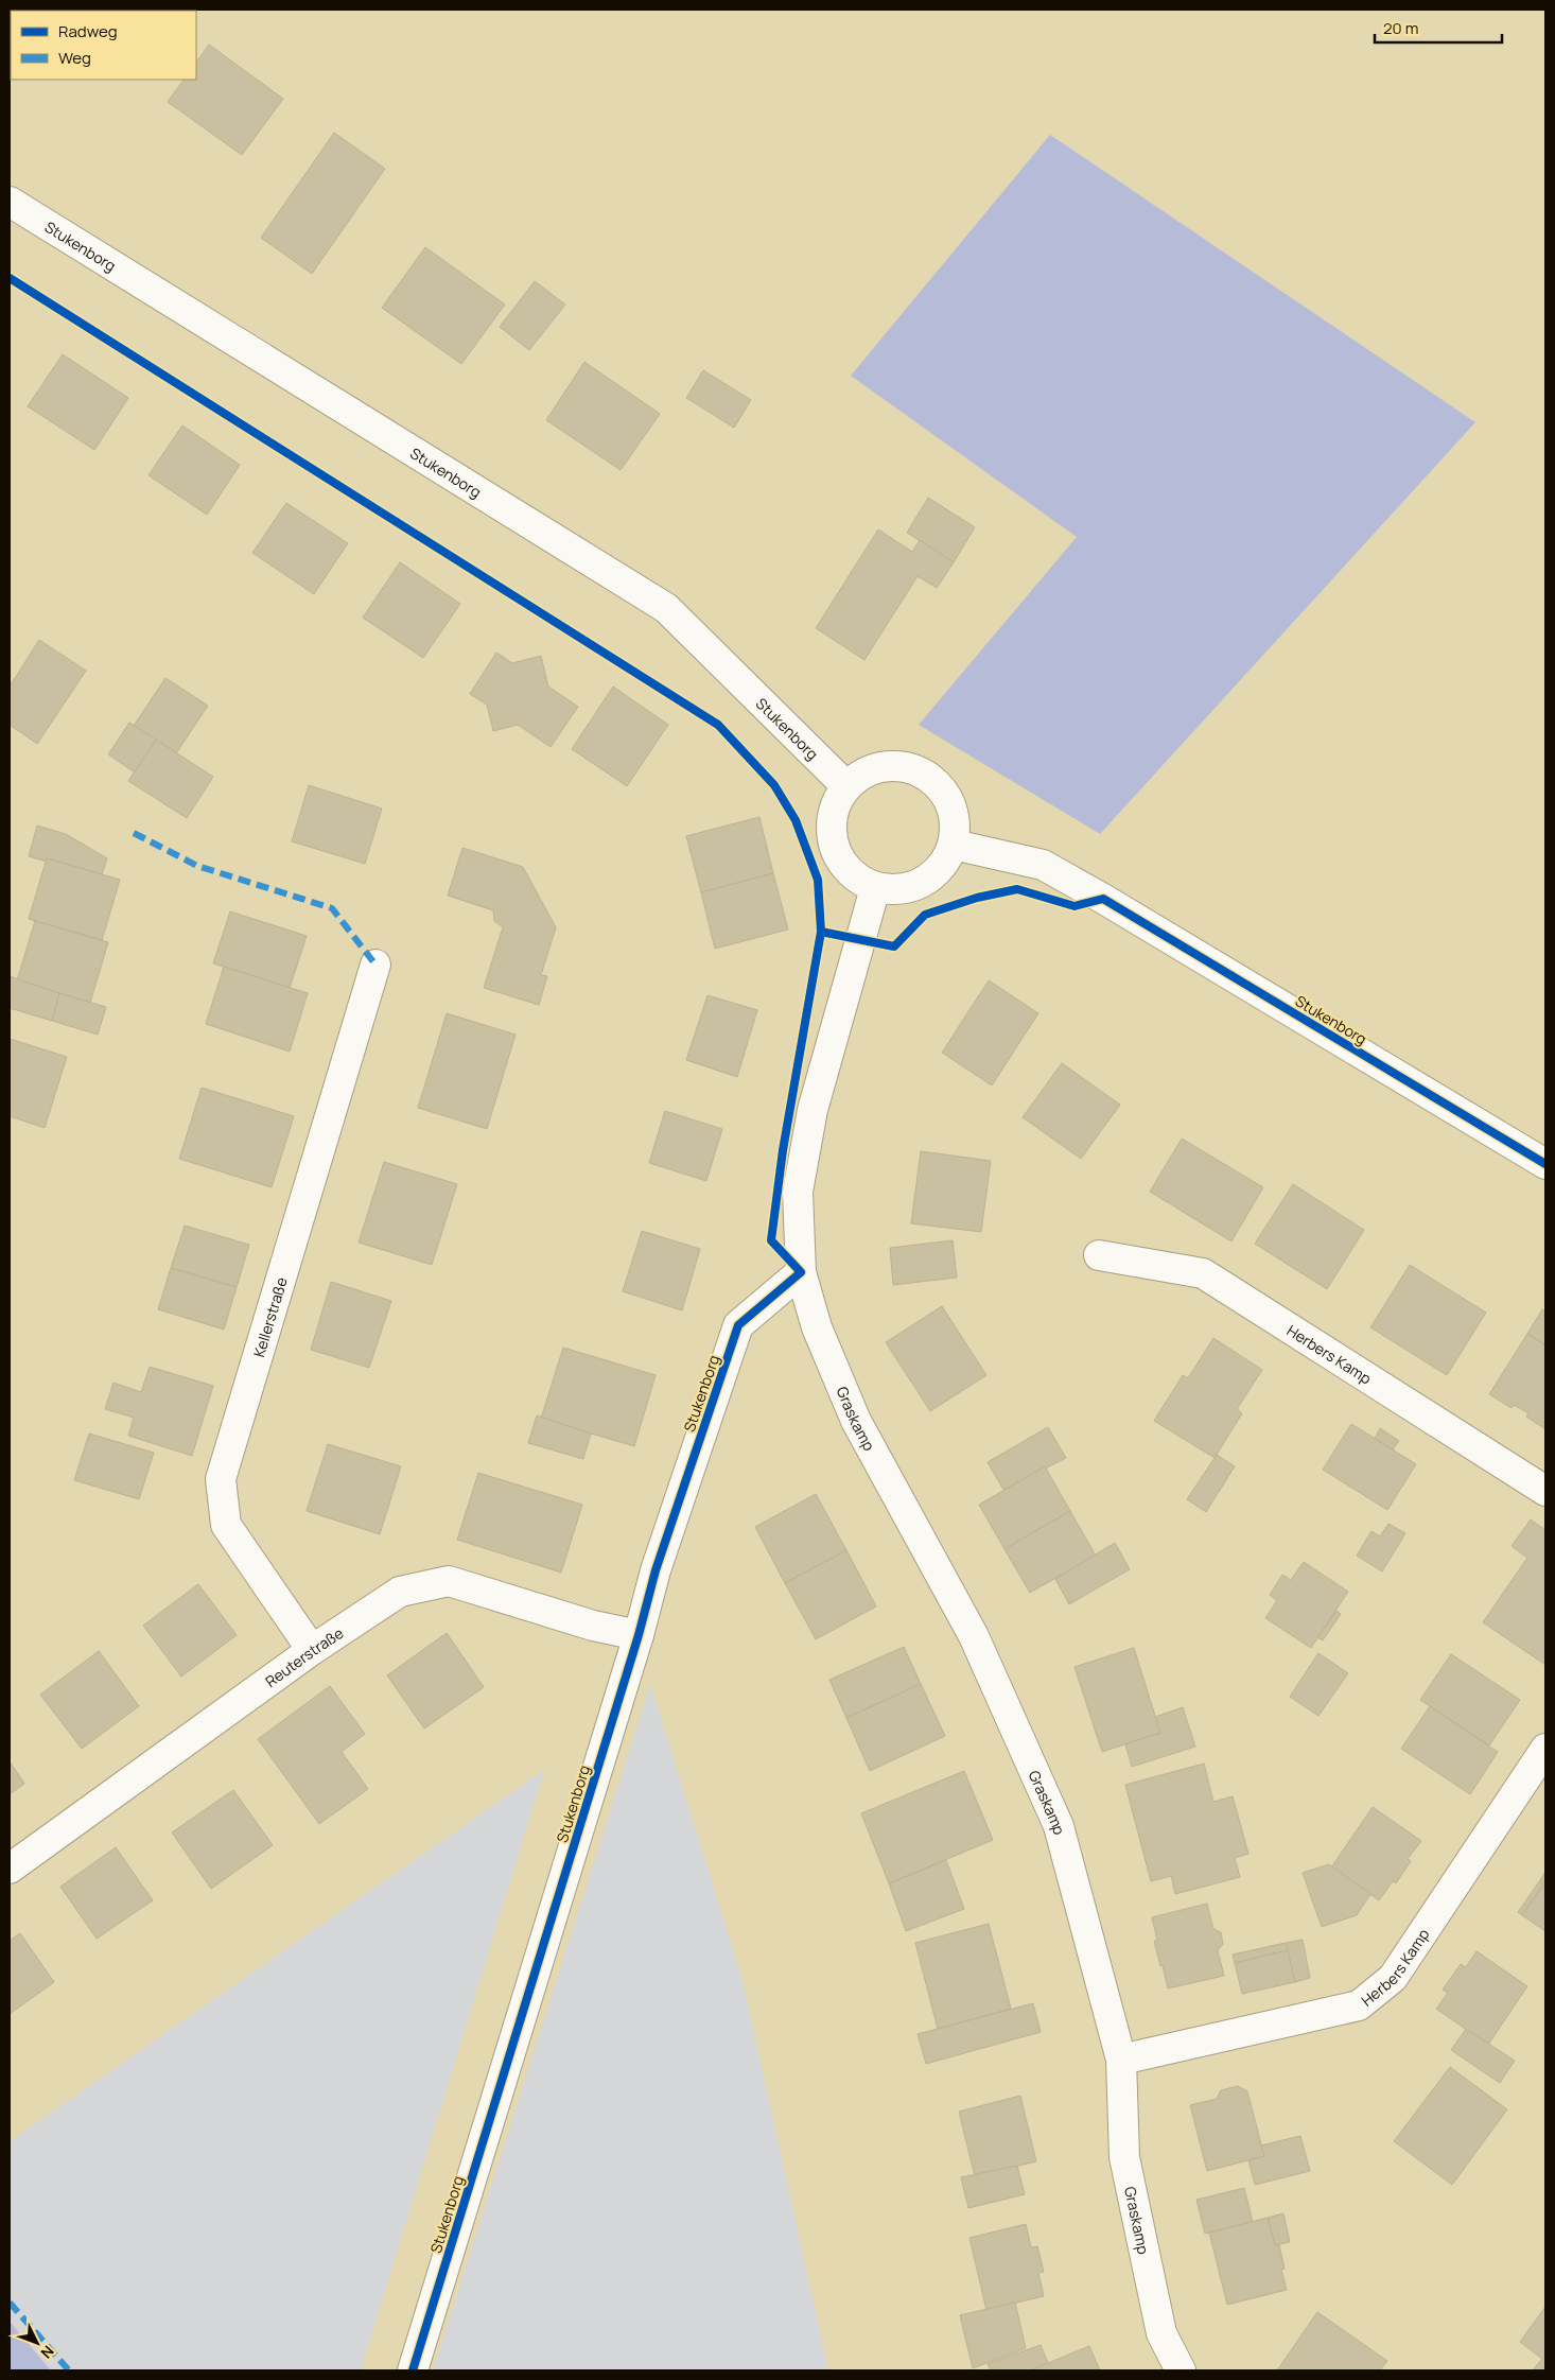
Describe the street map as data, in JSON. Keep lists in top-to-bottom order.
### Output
{
  "streets": {
    "street": [
      "Stukenborg",
      "Kellerstraße",
      "Herbers Kamp",
      "Graskamp",
      "Reuterstraße"
    ]
  },
  "crossings": [
    ["Stukenborg", "Graskamp"],
    ["Stukenborg", "Reuterstraße"],
    ["Kellerstraße", "Reuterstraße"],
    ["Herbers Kamp", "Graskamp"]
  ],
  "legend": ["Radweg", "Weg"],
  "scale_bar": "20 m",
  "north": "bottom right"
}
